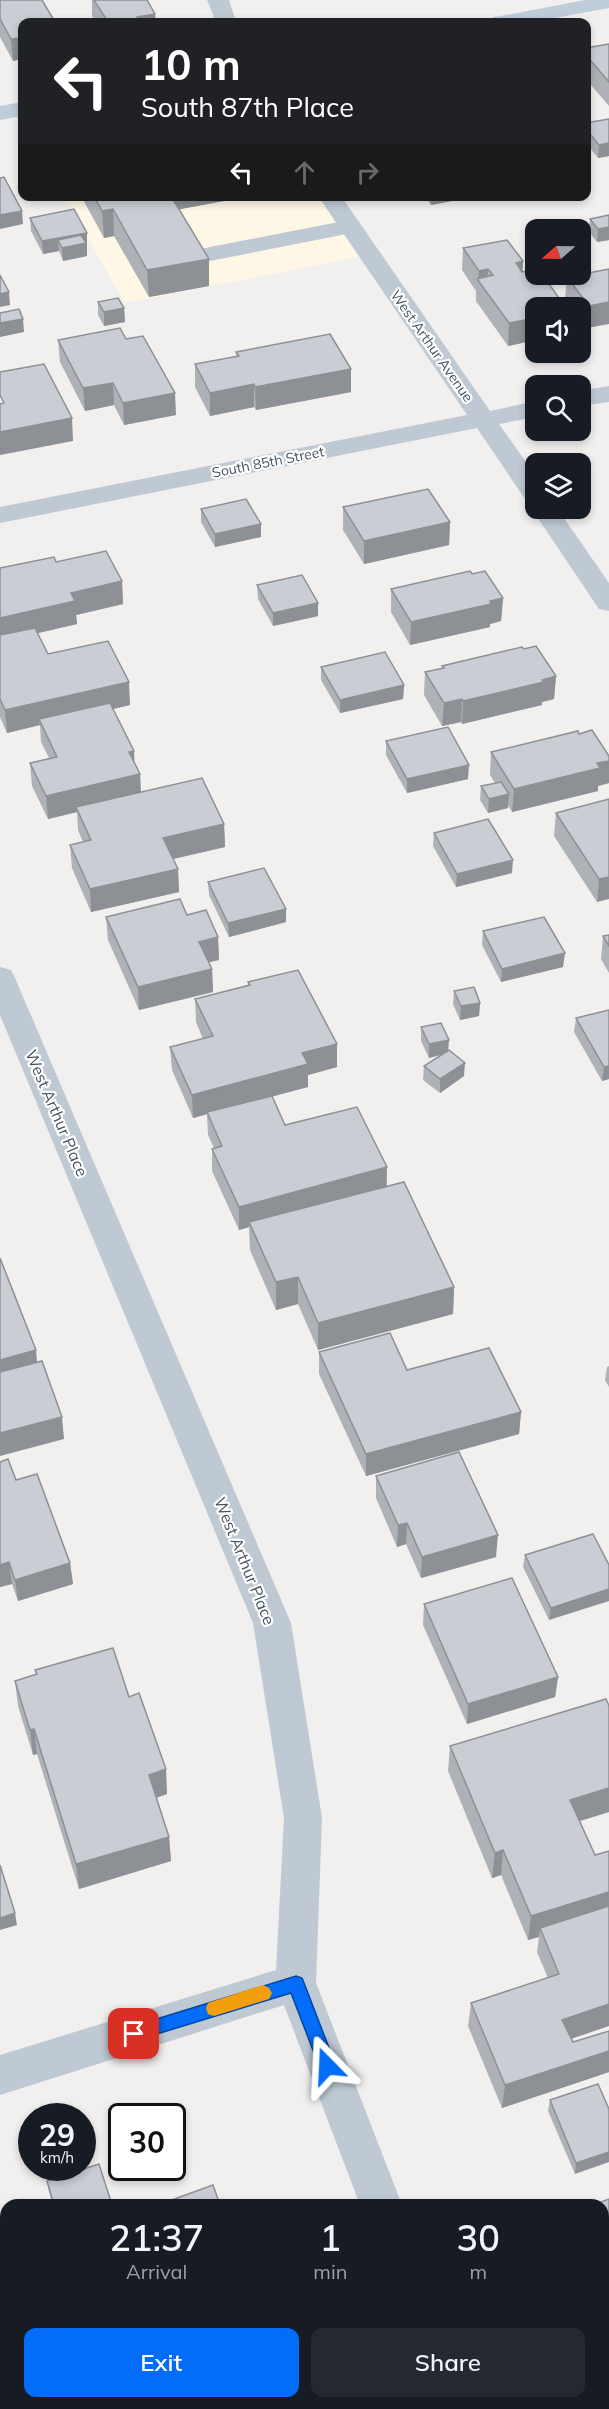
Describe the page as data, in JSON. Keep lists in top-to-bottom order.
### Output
{
  "streets": {
    "street": ["West Arthur Avenue", "South 85th Street", "West Arthur Place"]
  },
  "crossings": [
    ["West Arthur Avenue", "South 85th Street"]
  ],
  "north": "left",
  "page": {
    "turn": ["10 m", "South 87th Place"],
    "speed": "29 km/h",
    "limit": "30",
    "eta": [
      "21:37",
      "Arrival",
      "1",
      "min",
      "30",
      "m"
    ],
    "buttons": ["Exit", "Share"]
  }
}
